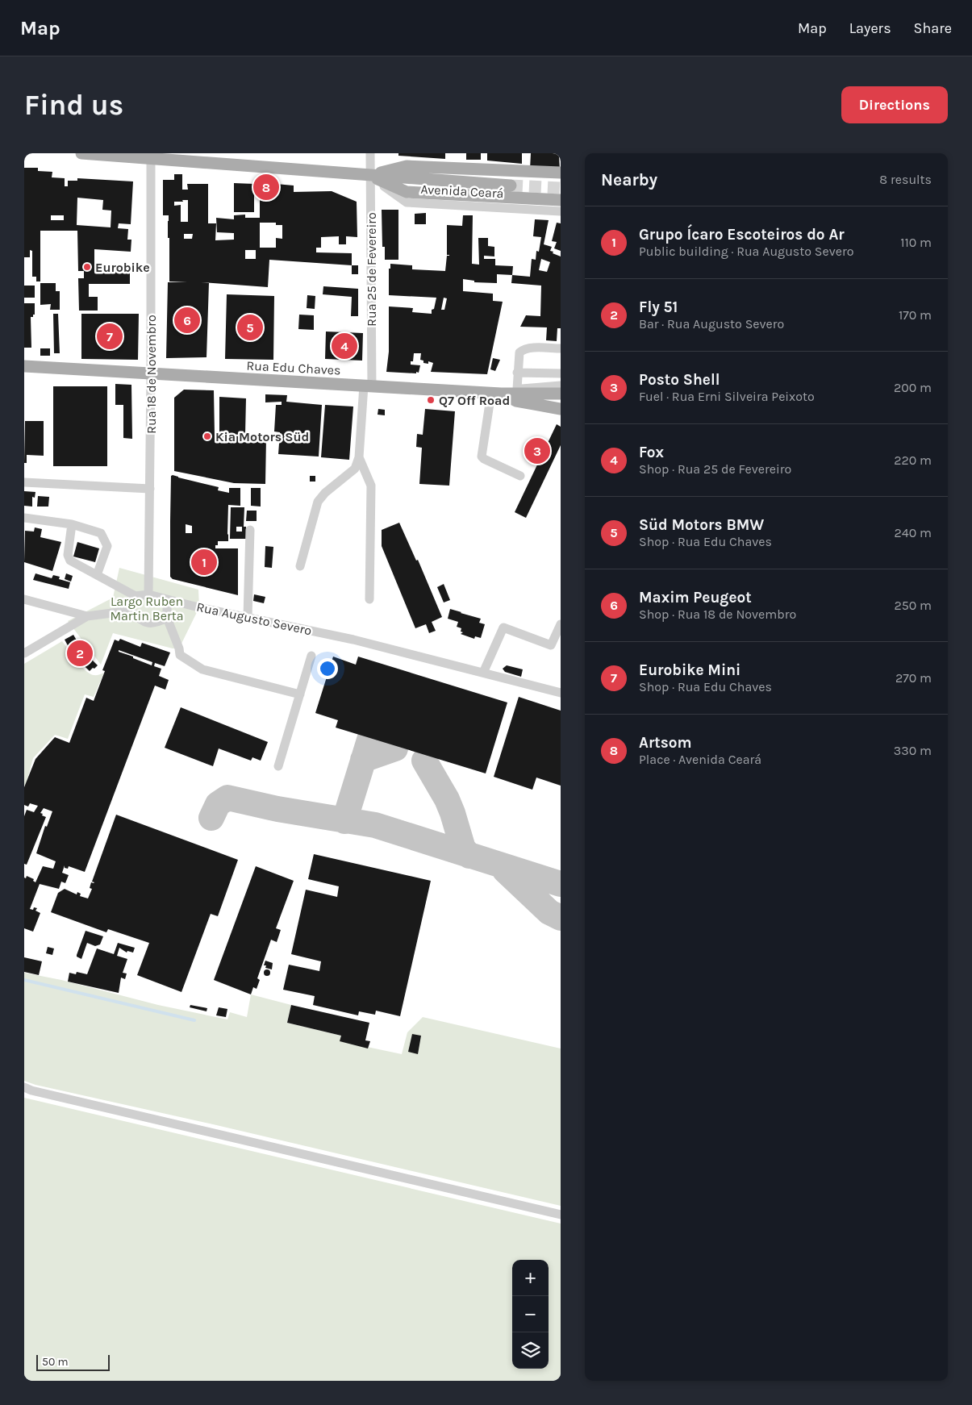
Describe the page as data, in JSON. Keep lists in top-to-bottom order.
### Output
{
  "streets": {
    "main road": ["Avenida Ceará", "Rua Edu Chaves"],
    "street": ["Rua 25 de Fevereiro", "Rua 18 de Novembro", "Rua Augusto Severo"]
  },
  "crossings": [
    ["Avenida Ceará", "Rua 25 de Fevereiro"],
    ["Avenida Ceará", "Rua 18 de Novembro"],
    ["Rua 25 de Fevereiro", "Rua Edu Chaves"],
    ["Rua Edu Chaves", "Rua 18 de Novembro"],
    ["Rua 18 de Novembro", "Rua Augusto Severo"]
  ],
  "parks": ["Largo Ruben Martin Berta"],
  "places": ["Eurobike", "Q7 Off Road", "Kia Motors Süd"],
  "scale_bar": "50 m",
  "page": {
    "header": "Map",
    "nav": ["Map", "Layers", "Share"],
    "buttons": "Directions",
    "title": "Find us",
    "heading": ["Nearby", "8 results"],
    "pins": [
      "8",
      "6",
      "5",
      "7",
      "4",
      "3",
      "1",
      "2"
    ],
    "list": [
      {
        "mark": "1",
        "name": "Grupo Ícaro Escoteiros do Ar",
        "note": "Public building · Rua Augusto Severo",
        "value": "110 m"
      },
      {
        "mark": "2",
        "name": "Fly 51",
        "note": "Bar · Rua Augusto Severo",
        "value": "170 m"
      },
      {
        "mark": "3",
        "name": "Posto Shell",
        "note": "Fuel · Rua Erni Silveira Peixoto",
        "value": "200 m"
      },
      {
        "mark": "4",
        "name": "Fox",
        "note": "Shop · Rua 25 de Fevereiro",
        "value": "220 m"
      },
      {
        "mark": "5",
        "name": "Süd Motors BMW",
        "note": "Shop · Rua Edu Chaves",
        "value": "240 m"
      },
      {
        "mark": "6",
        "name": "Maxim Peugeot",
        "note": "Shop · Rua 18 de Novembro",
        "value": "250 m"
      },
      {
        "mark": "7",
        "name": "Eurobike Mini",
        "note": "Shop · Rua Edu Chaves",
        "value": "270 m"
      },
      {
        "mark": "8",
        "name": "Artsom",
        "note": "Place · Avenida Ceará",
        "value": "330 m"
      }
    ],
    "map_buttons": ["+", "−"],
    "scale": "50 m"
  }
}
